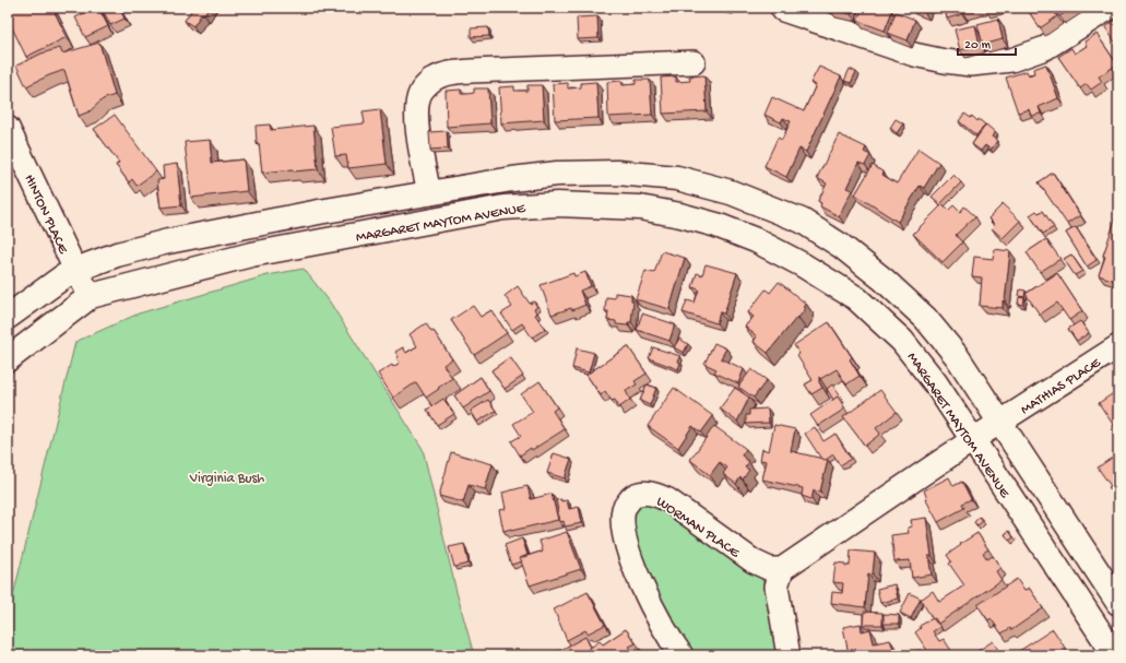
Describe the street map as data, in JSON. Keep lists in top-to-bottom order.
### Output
{
  "streets": {
    "street": [
      "HINTON PLACE",
      "MARGARET MAYTOM AVENUE",
      "MATHIAS PLACE",
      "WORMAN PLACE"
    ]
  },
  "crossings": [
    ["HINTON PLACE", "MARGARET MAYTOM AVENUE"],
    ["MARGARET MAYTOM AVENUE", "MATHIAS PLACE"]
  ],
  "parks": ["Virginia Bush"],
  "scale_bar": "20 m"
}
